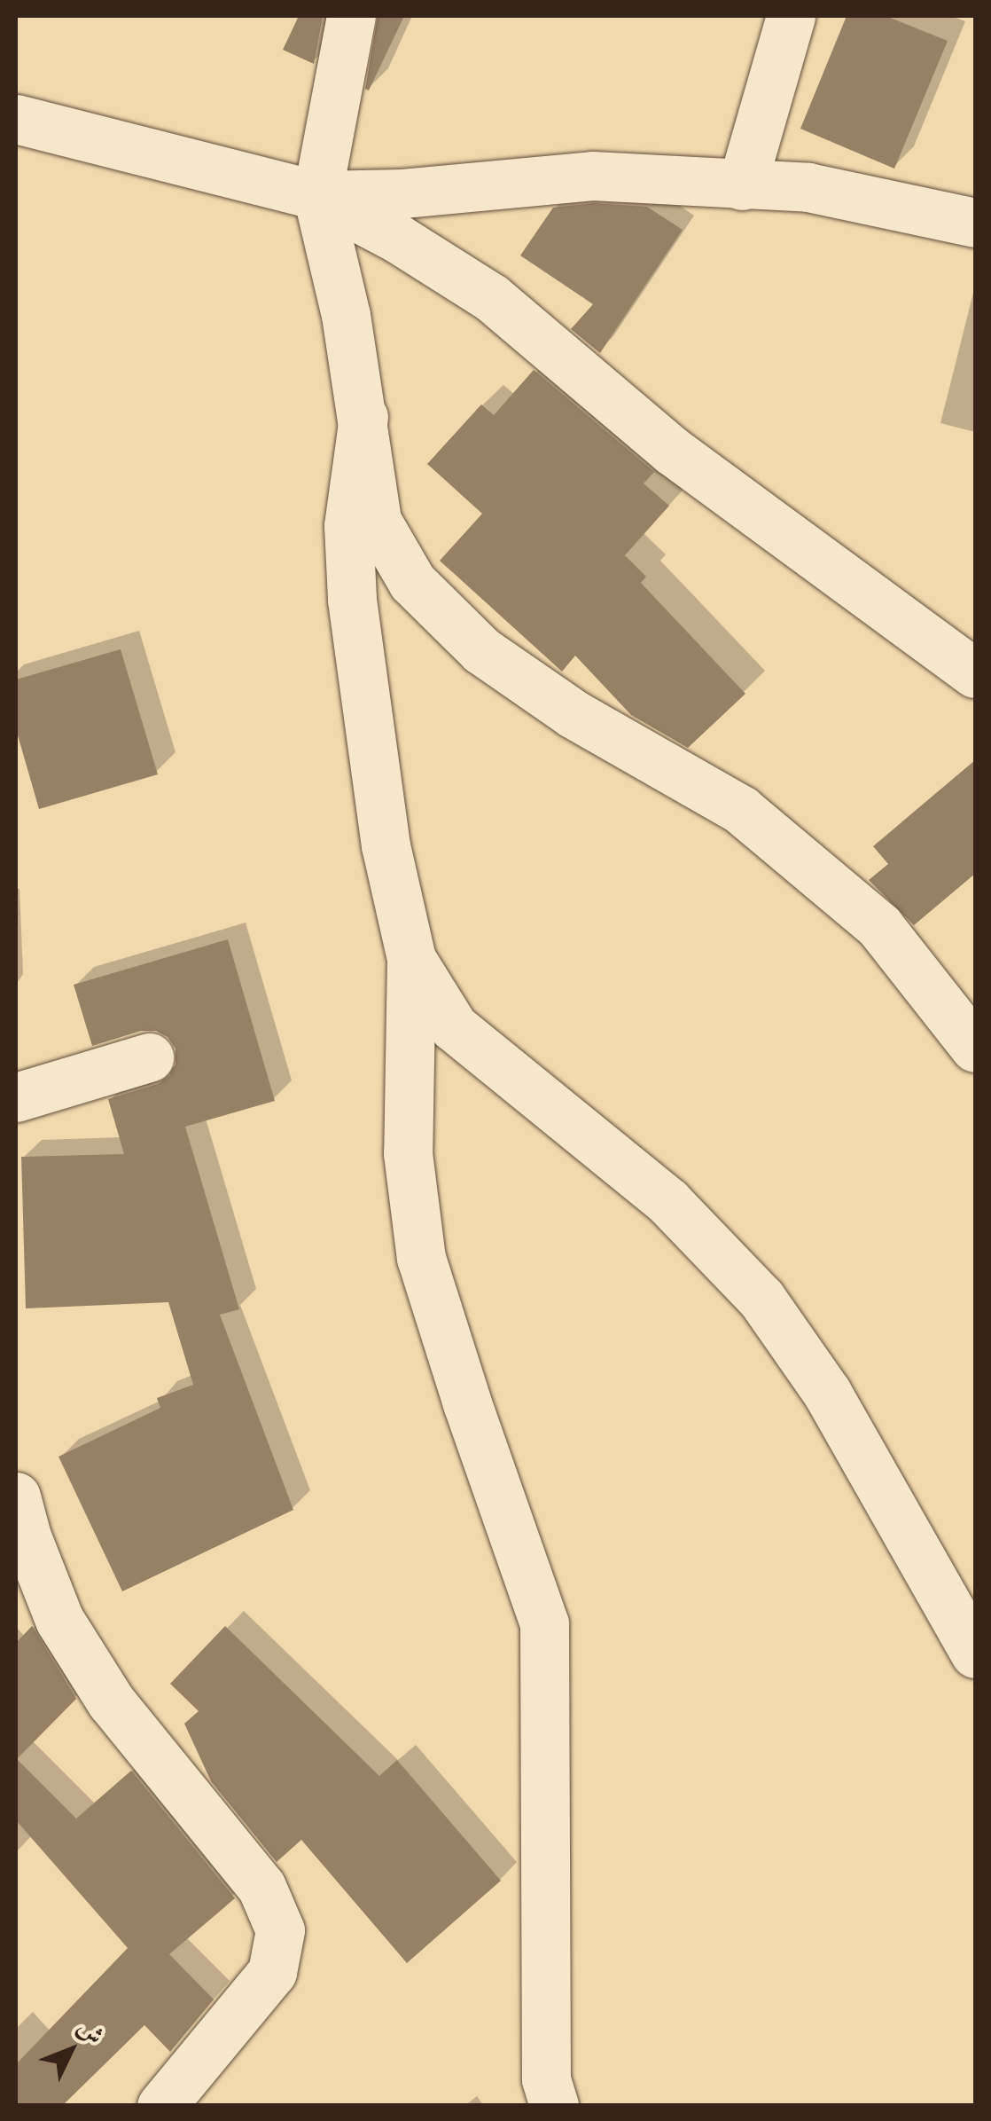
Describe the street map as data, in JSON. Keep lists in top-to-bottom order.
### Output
{
  "north": "top right"
}
